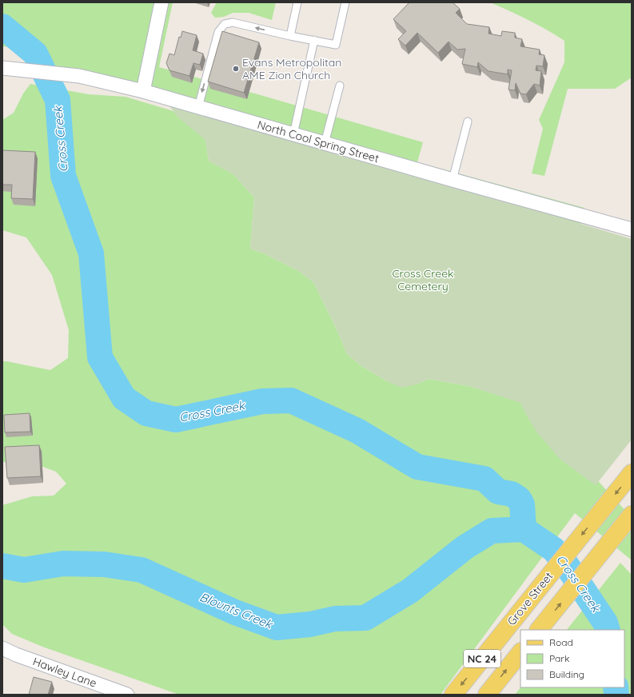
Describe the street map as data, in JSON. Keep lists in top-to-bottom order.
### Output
{
  "streets": {
    "main road": ["Grove Street", "NC 24"],
    "street": ["North Cool Spring Street", "Hawley Lane"]
  },
  "water": ["Cross Creek", "Blounts Creek"],
  "parks": ["Cross Creek Cemetery"],
  "places": ["Evans Metropolitan AME Zion Church"],
  "legend": ["Road", "Park", "Building"]
}
